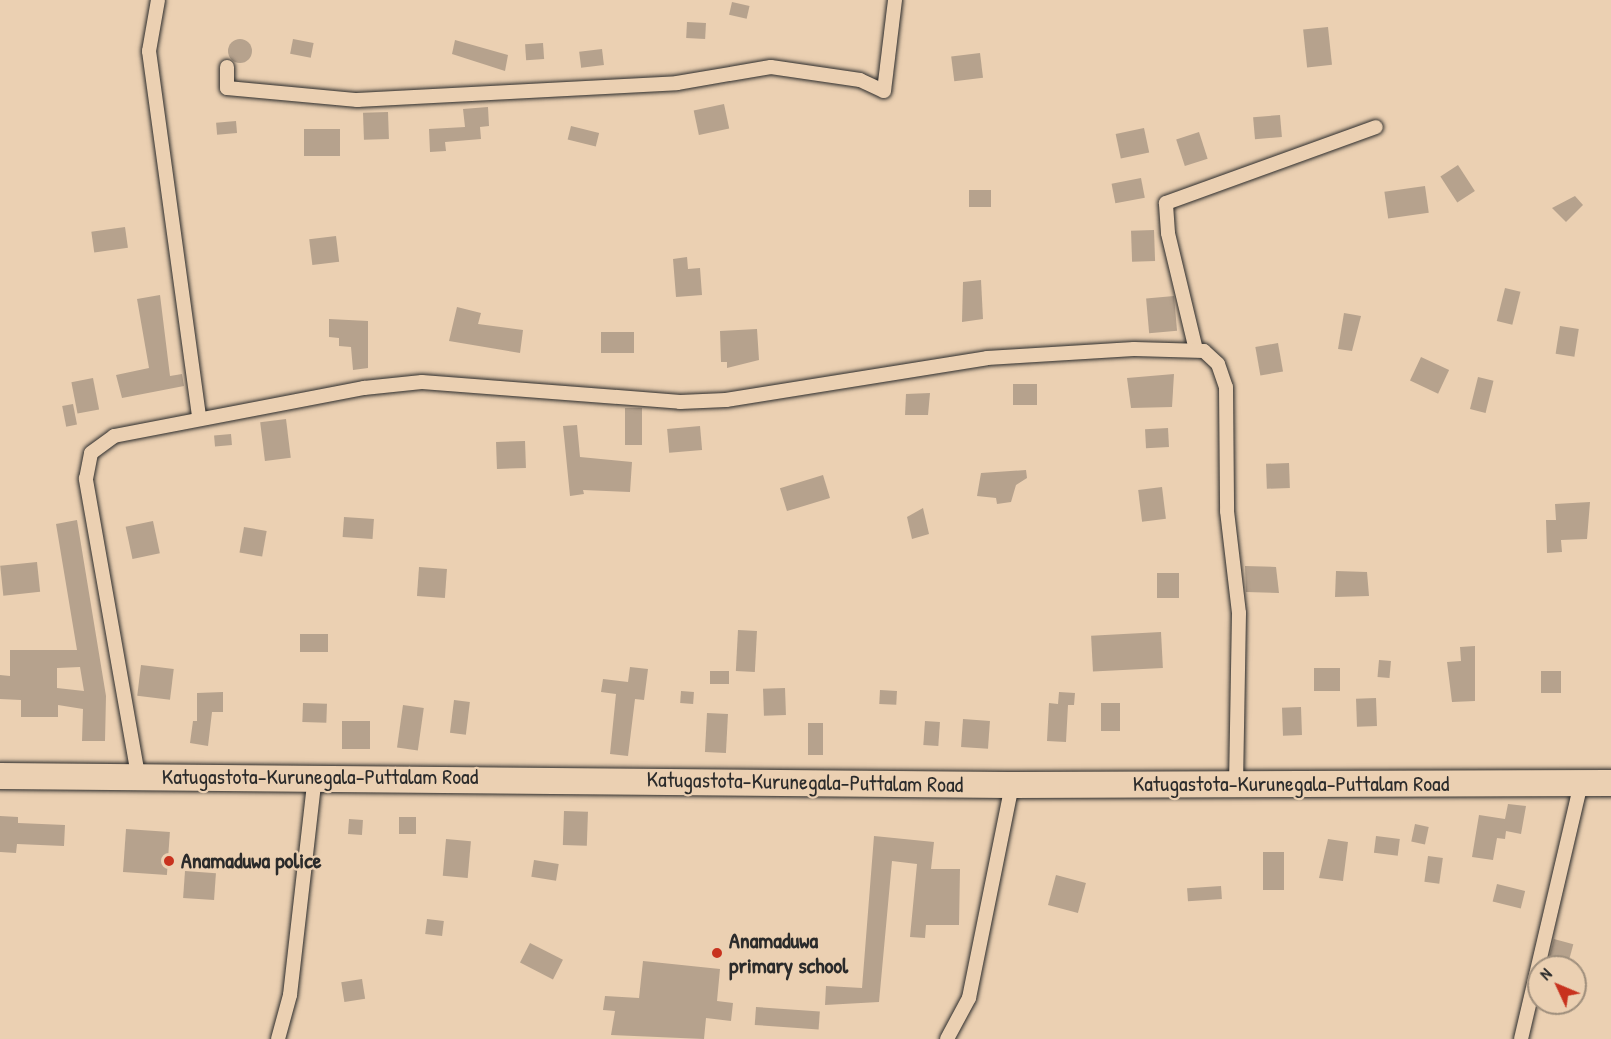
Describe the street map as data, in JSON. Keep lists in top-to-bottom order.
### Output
{
  "streets": {
    "highway": ["Katugastota-Kurunegala-Puttalam Road"]
  },
  "places": ["Anamaduwa police", "Anamaduwa primary school"],
  "north": "top left"
}
